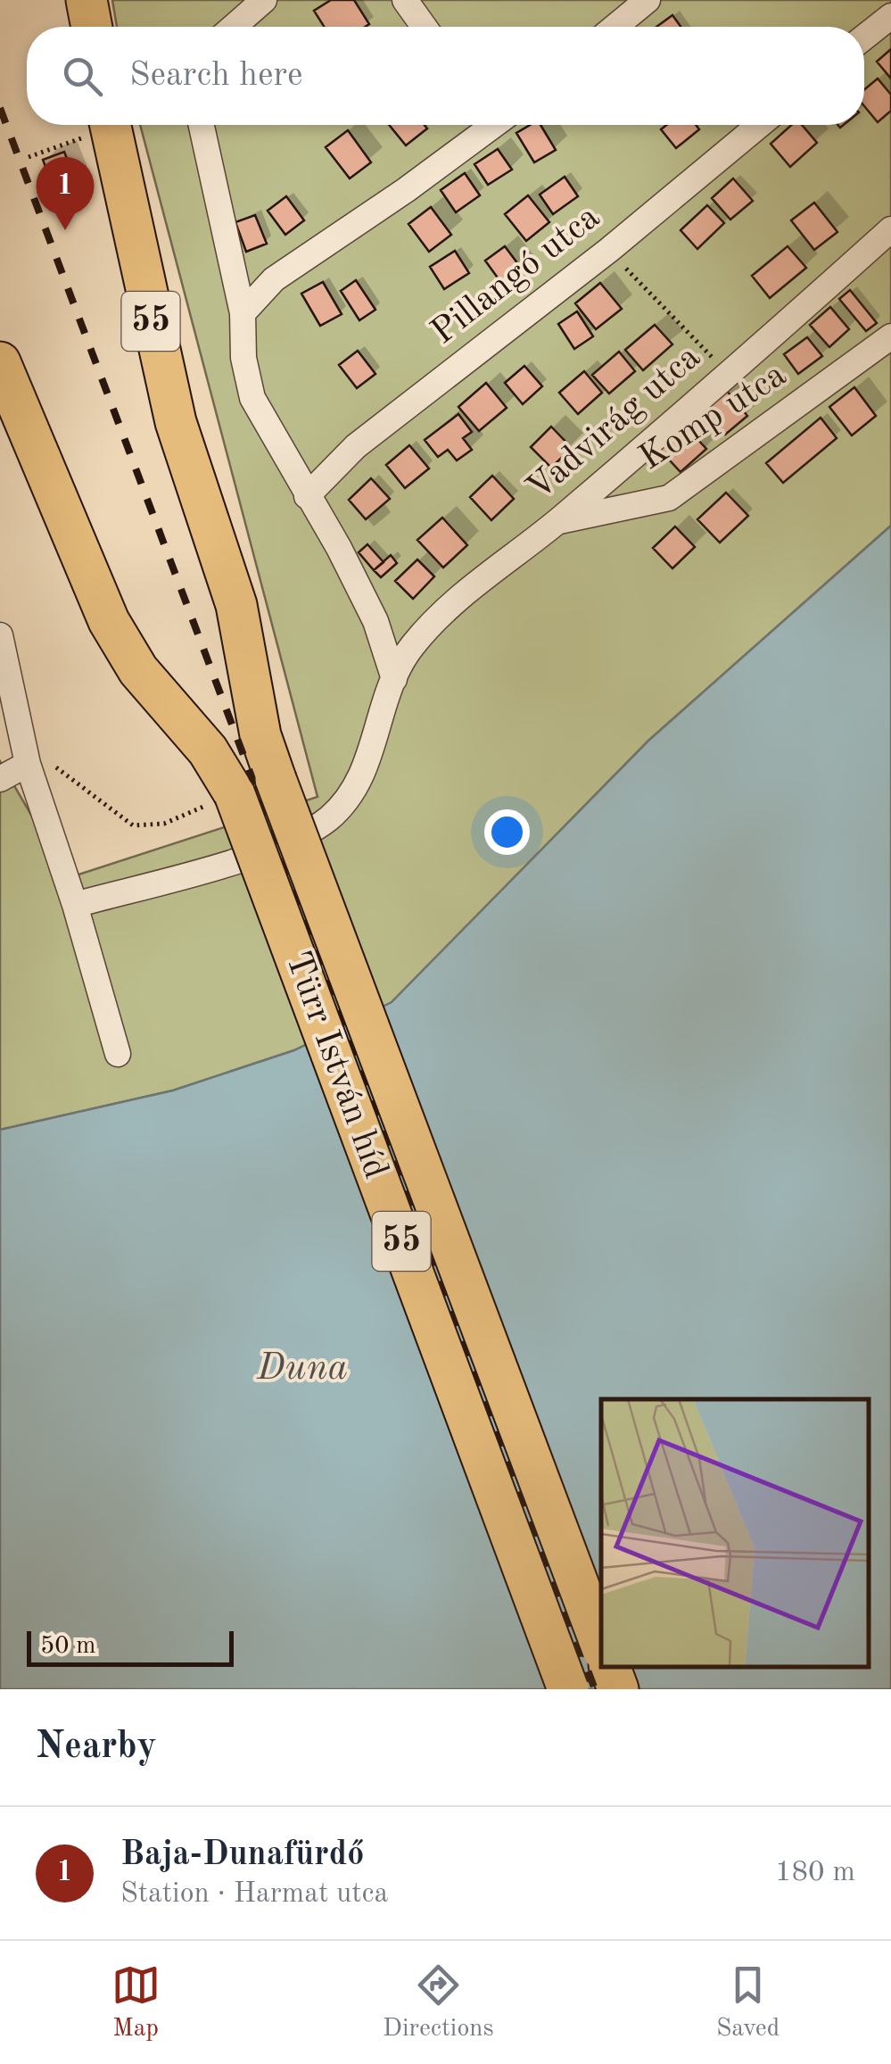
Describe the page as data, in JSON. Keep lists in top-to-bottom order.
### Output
{
  "streets": {
    "main road": ["55", "Türr István híd"],
    "street": ["Pillangó utca", "Komp utca", "Vadvirág utca"]
  },
  "crossings": [
    ["Komp utca", "Vadvirág utca"]
  ],
  "water": ["Duna"],
  "scale_bar": "50 m",
  "page": {
    "search": "Search here",
    "pins": "1",
    "scale": "50 m",
    "heading": "Nearby",
    "list": [
      {
        "mark": "1",
        "name": "Baja-Dunafürdő",
        "note": "Station · Harmat utca",
        "value": "180 m"
      }
    ],
    "nav": ["Map", "Directions", "Saved"]
  }
}
